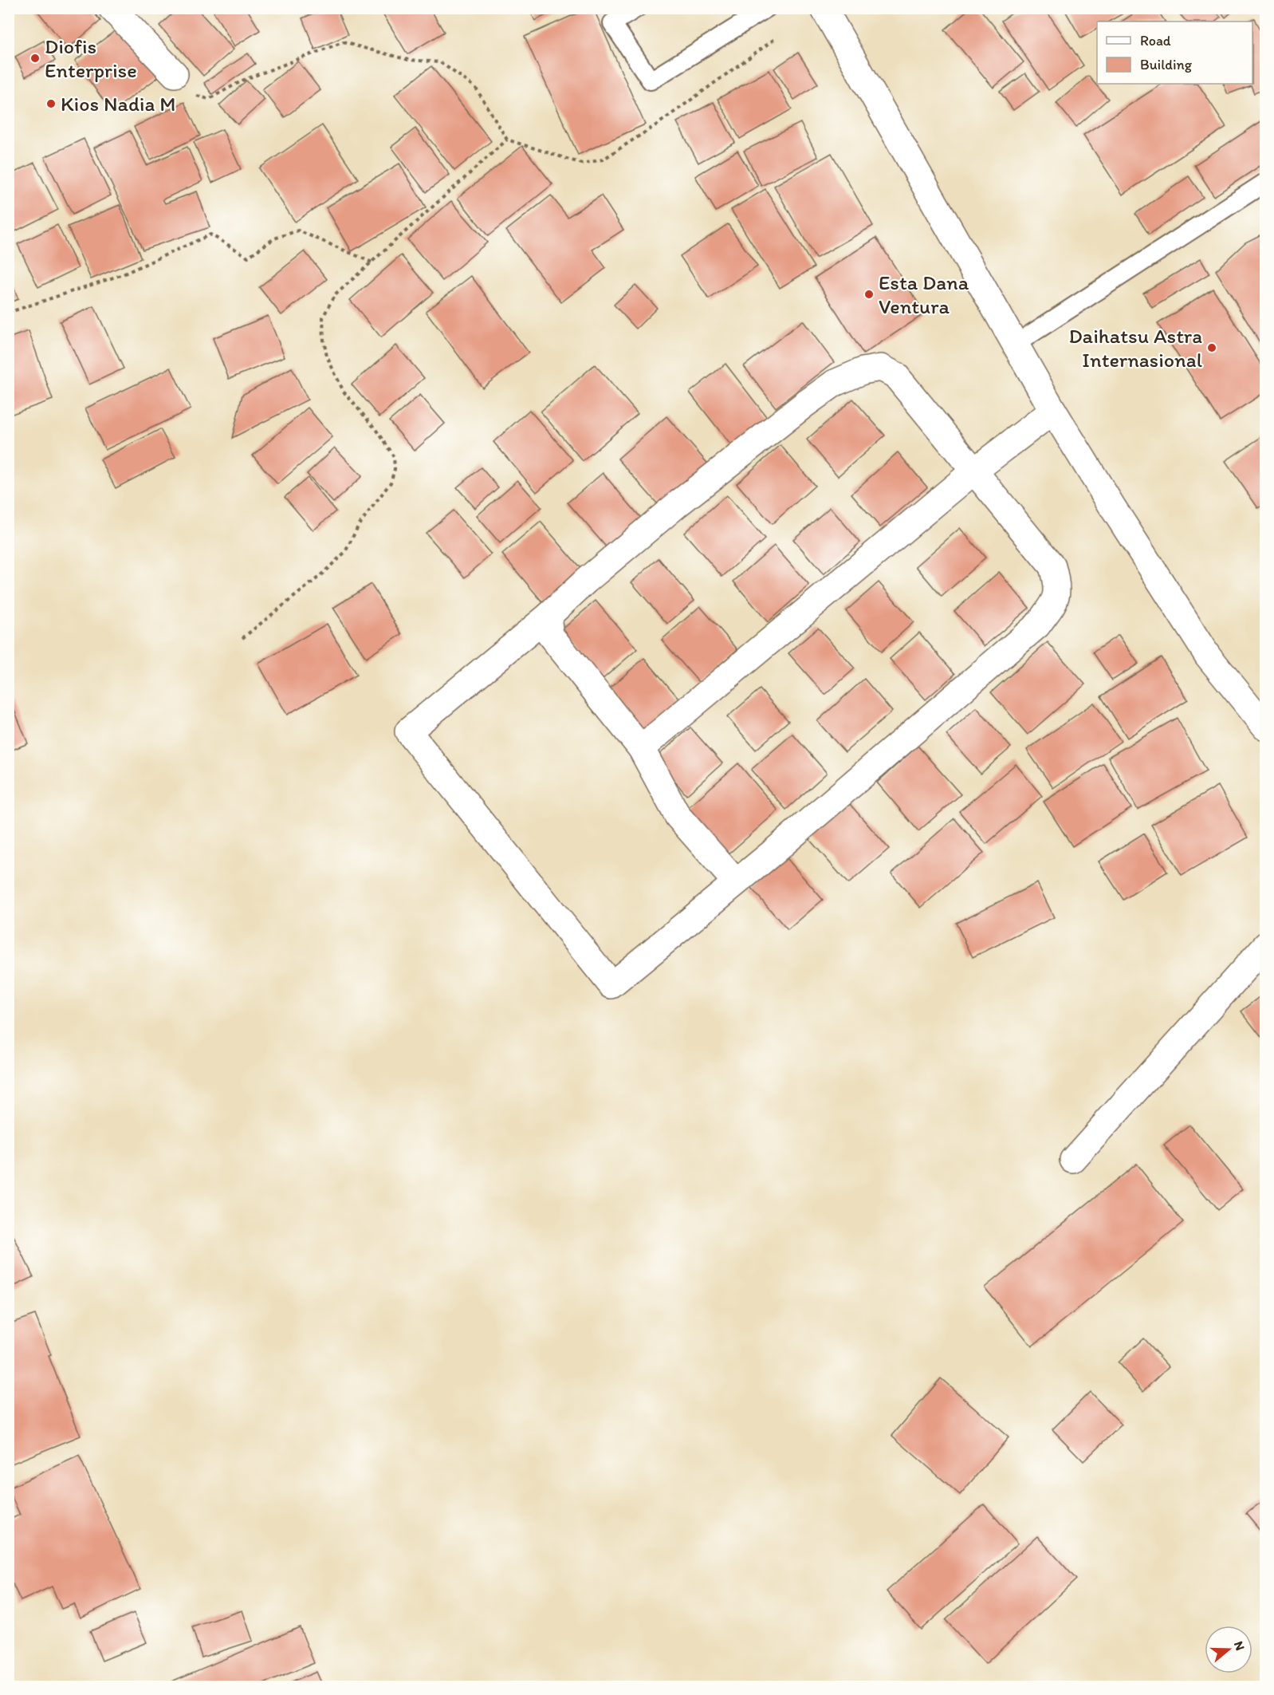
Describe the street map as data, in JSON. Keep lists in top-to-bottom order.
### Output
{
  "places": [
    "Diofis Enterprise",
    "Kios Nadia M",
    "Esta Dana Ventura",
    "Daihatsu Astra Internasional"
  ],
  "legend": ["Road", "Building"],
  "north": "right"
}
